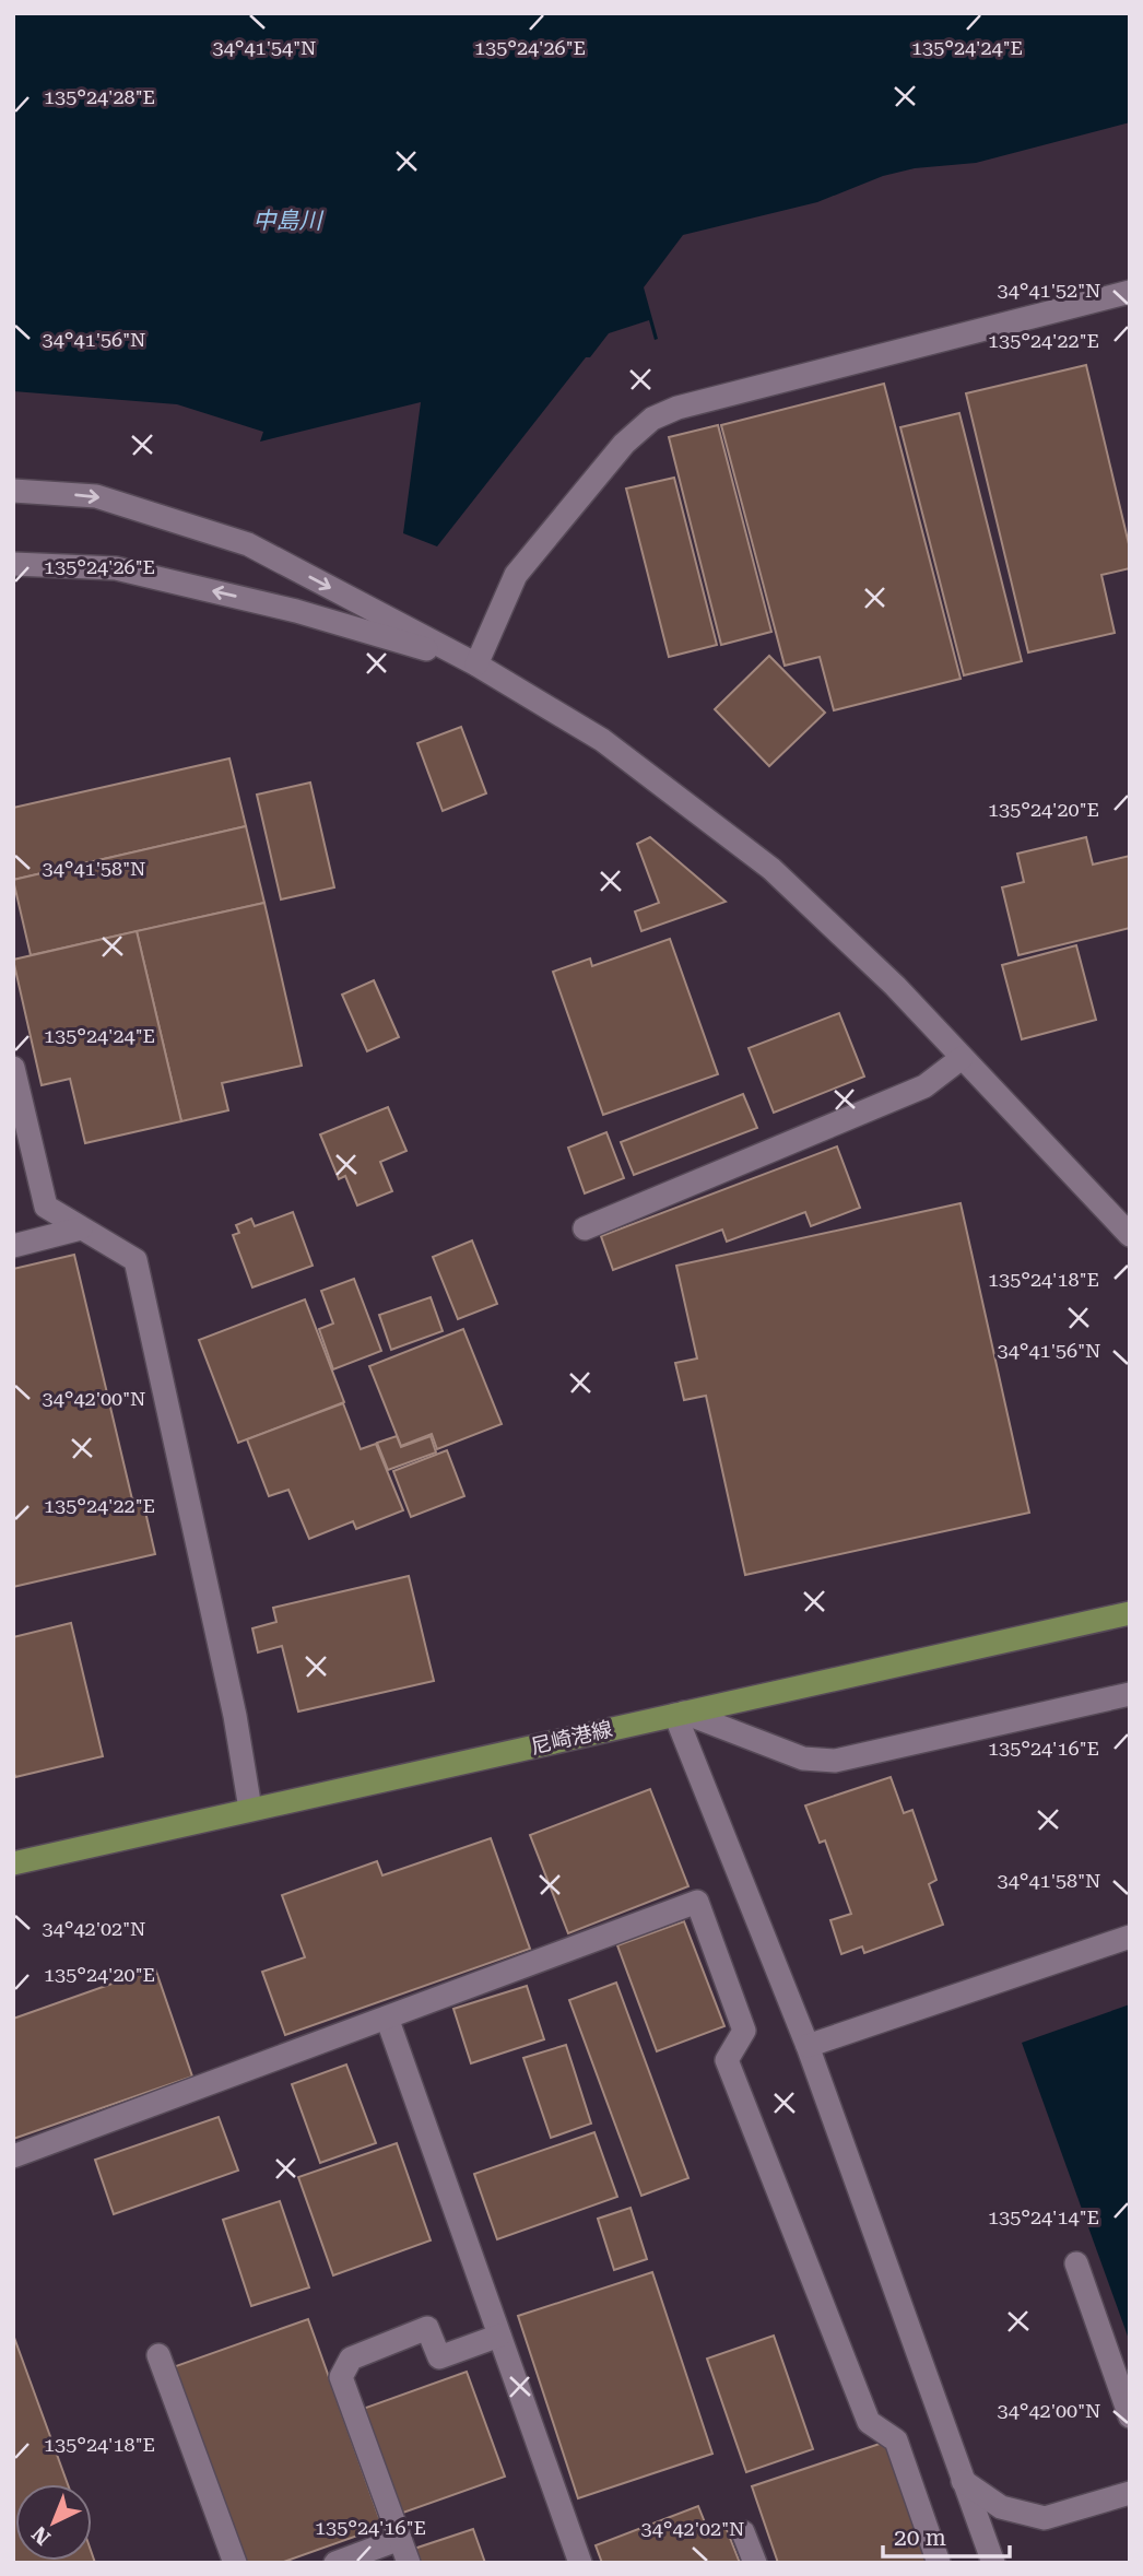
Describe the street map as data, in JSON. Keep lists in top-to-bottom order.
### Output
{
  "streets": {
    "main road": ["尼崎港線"]
  },
  "water": ["中島川"],
  "scale_bar": "20 m",
  "north": "bottom left",
  "coordinates": [
    "34°41'54\"N",
    "135°24'26\"E",
    "135°24'24\"E",
    "135°24'28\"E",
    "34°41'52\"N",
    "34°41'56\"N",
    "135°24'22\"E",
    "135°24'20\"E",
    "34°41'58\"N",
    "135°24'18\"E",
    "34°42'00\"N",
    "135°24'16\"E",
    "34°42'02\"N",
    "135°24'14\"E"
  ]
}
